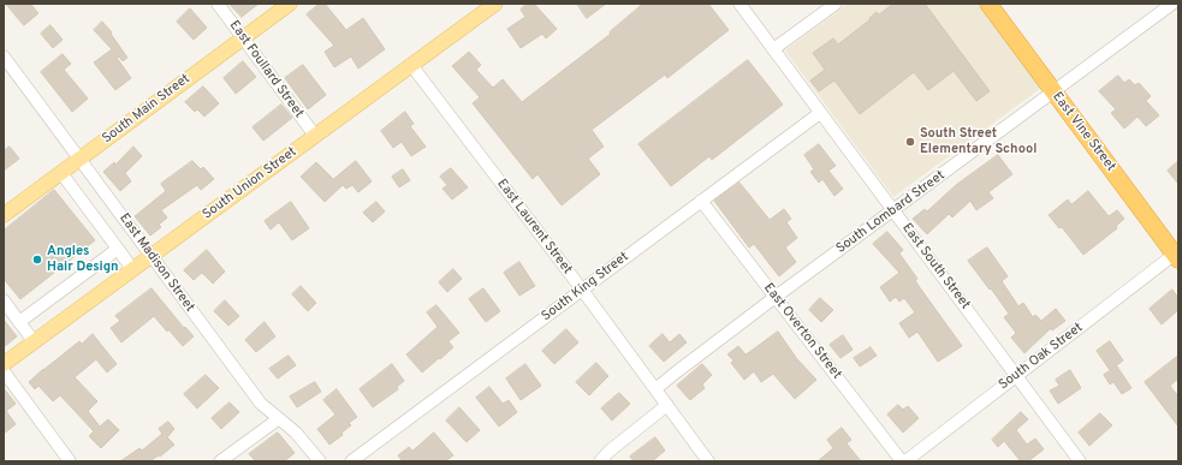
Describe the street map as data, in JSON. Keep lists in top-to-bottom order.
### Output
{
  "streets": {
    "highway": ["East Vine Street"],
    "main road": ["South Main Street", "South Union Street"],
    "street": [
      "East Foullard Street",
      "South Lombard Street",
      "East Laurent Street",
      "East Madison Street",
      "East South Street",
      "South King Street",
      "East Overton Street",
      "South Oak Street"
    ]
  },
  "crossings": [
    ["East Foullard Street", "South Main Street"],
    ["East Foullard Street", "South Union Street"],
    ["South Main Street", "East Madison Street"],
    ["East Vine Street", "South Lombard Street"],
    ["East Vine Street", "South Oak Street"],
    ["South Union Street", "East Laurent Street"],
    ["South Union Street", "East Madison Street"],
    ["South Lombard Street", "East Laurent Street"],
    ["South Lombard Street", "East South Street"],
    ["South Lombard Street", "East Overton Street"],
    ["East Laurent Street", "South King Street"],
    ["East South Street", "South King Street"],
    ["East South Street", "South Oak Street"],
    ["South King Street", "East Overton Street"],
    ["East Overton Street", "South Oak Street"]
  ],
  "places": ["South Street Elementary School", "Angles Hair Design"]
}
